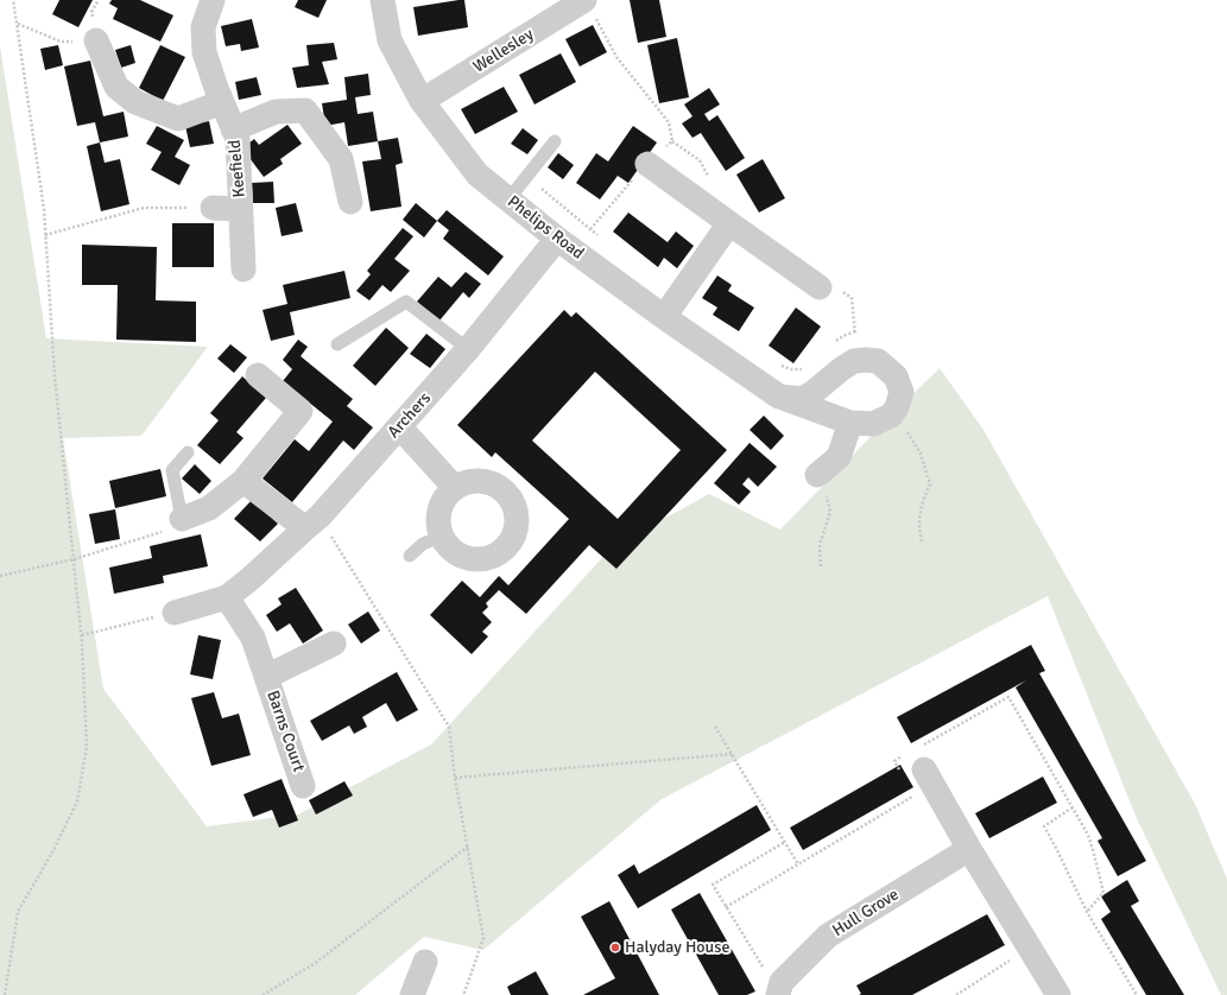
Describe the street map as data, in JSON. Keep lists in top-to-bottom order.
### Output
{
  "streets": {
    "street": [
      "Wellesley",
      "Keefield",
      "Phelips Road",
      "Archers",
      "Barns Court",
      "Hull Grove"
    ]
  },
  "crossings": [
    ["Wellesley", "Phelips Road"],
    ["Phelips Road", "Archers"]
  ],
  "places": ["Halyday House"]
}
